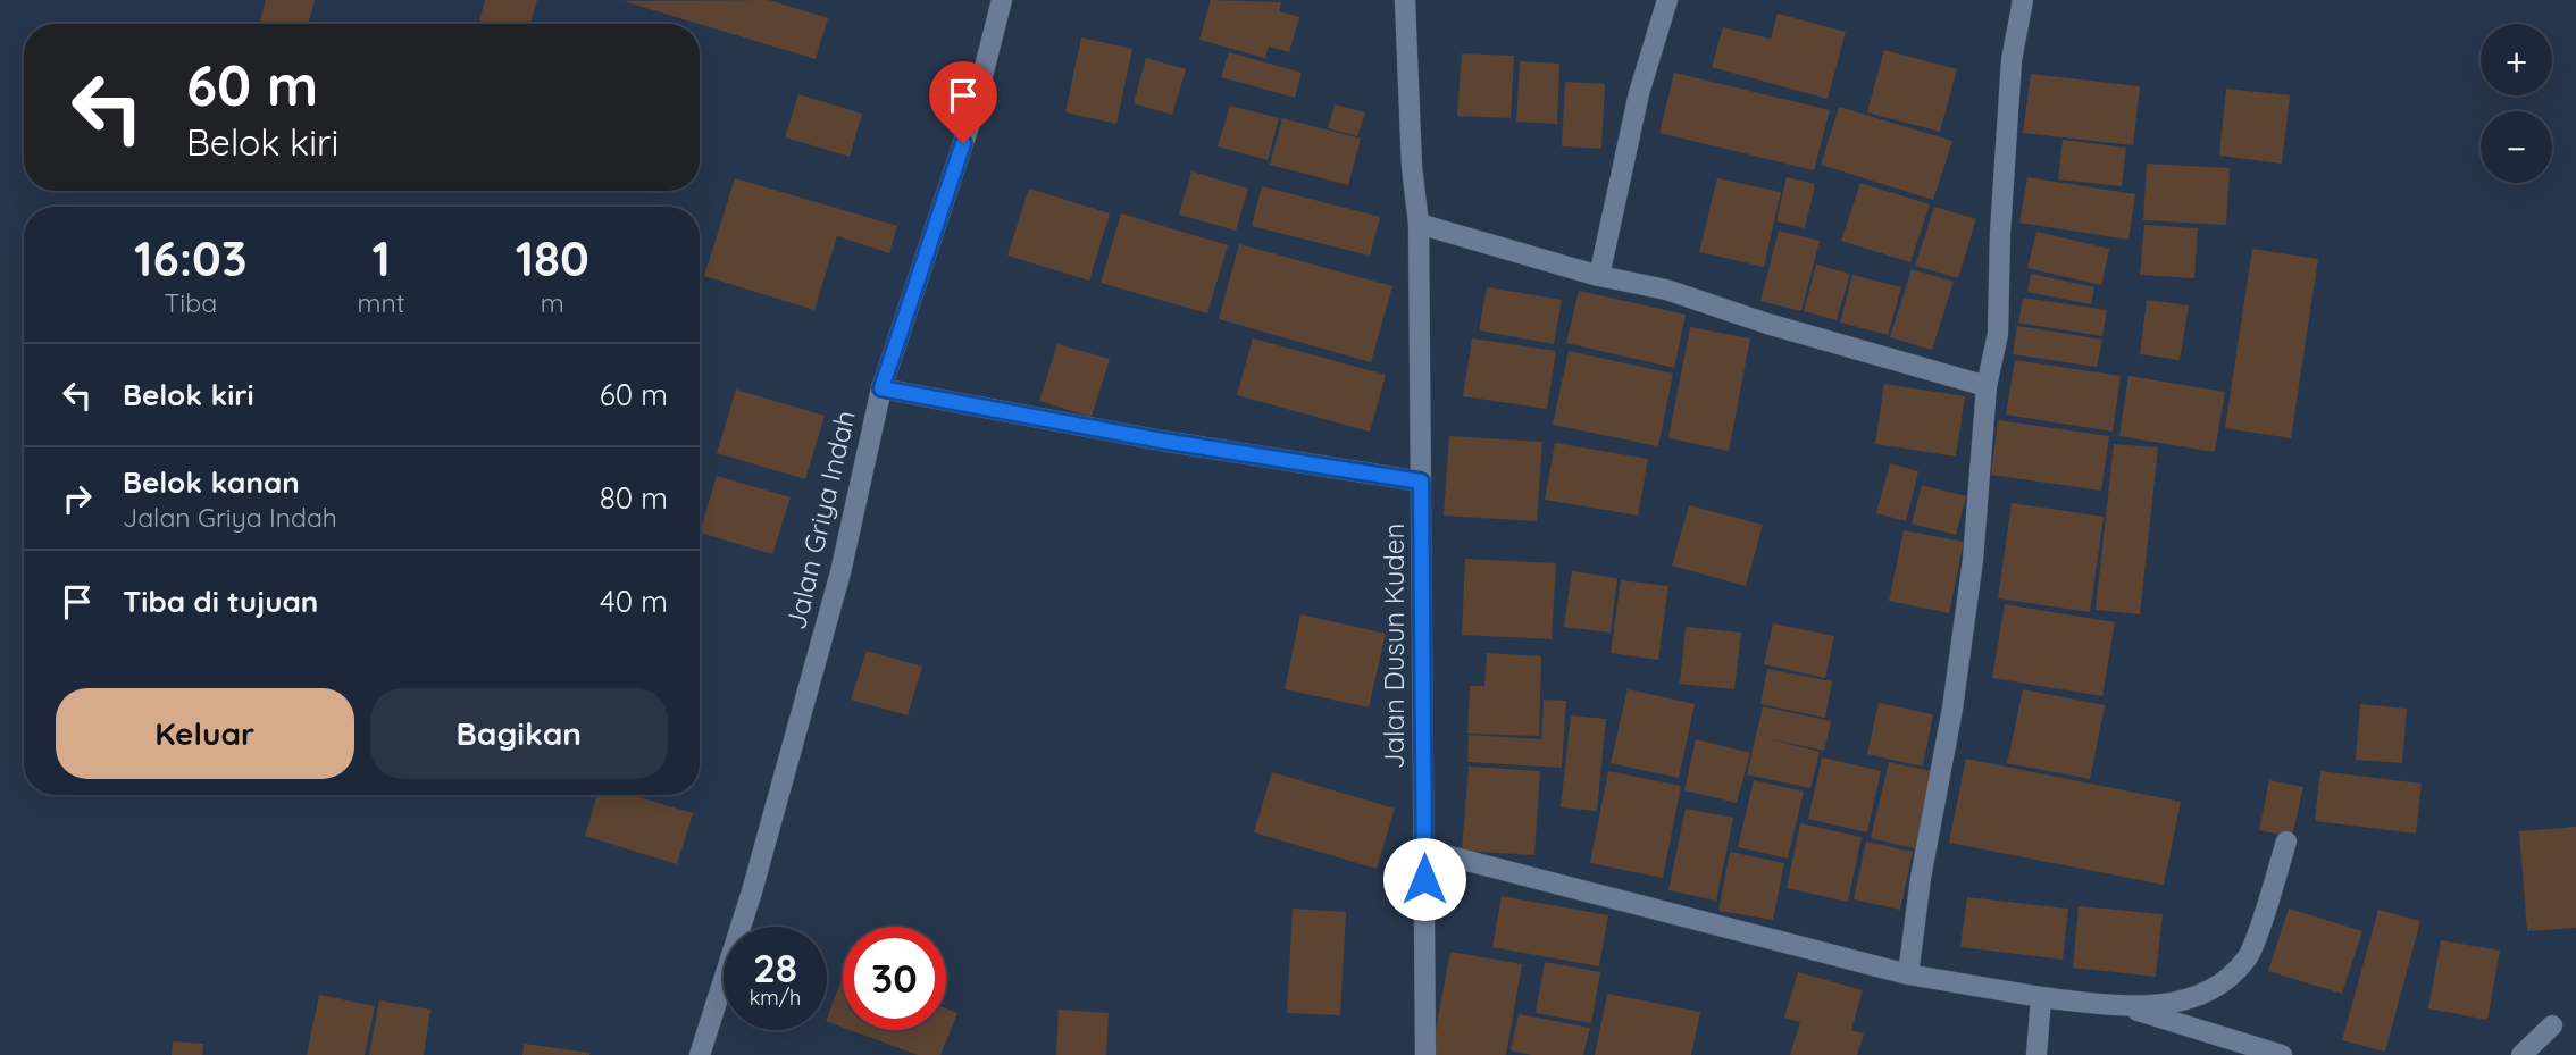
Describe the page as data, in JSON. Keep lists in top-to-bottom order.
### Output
{
  "streets": {
    "street": ["Jalan Griya Indah", "Jalan Dusun Kuden"]
  },
  "page": {
    "map_buttons": ["+", "−"],
    "turn": ["60 m", "Belok kiri"],
    "eta": [
      "16:03",
      "Tiba",
      "1",
      "mnt",
      "180",
      "m"
    ],
    "list": [
      {
        "name": "Belok kiri",
        "value": "60 m"
      },
      {
        "name": "Belok kanan",
        "note": "Jalan Griya Indah",
        "value": "80 m"
      },
      {
        "name": "Tiba di tujuan",
        "value": "40 m"
      }
    ],
    "buttons": ["Keluar", "Bagikan"],
    "speed": "28 km/h",
    "limit": "30"
  }
}
